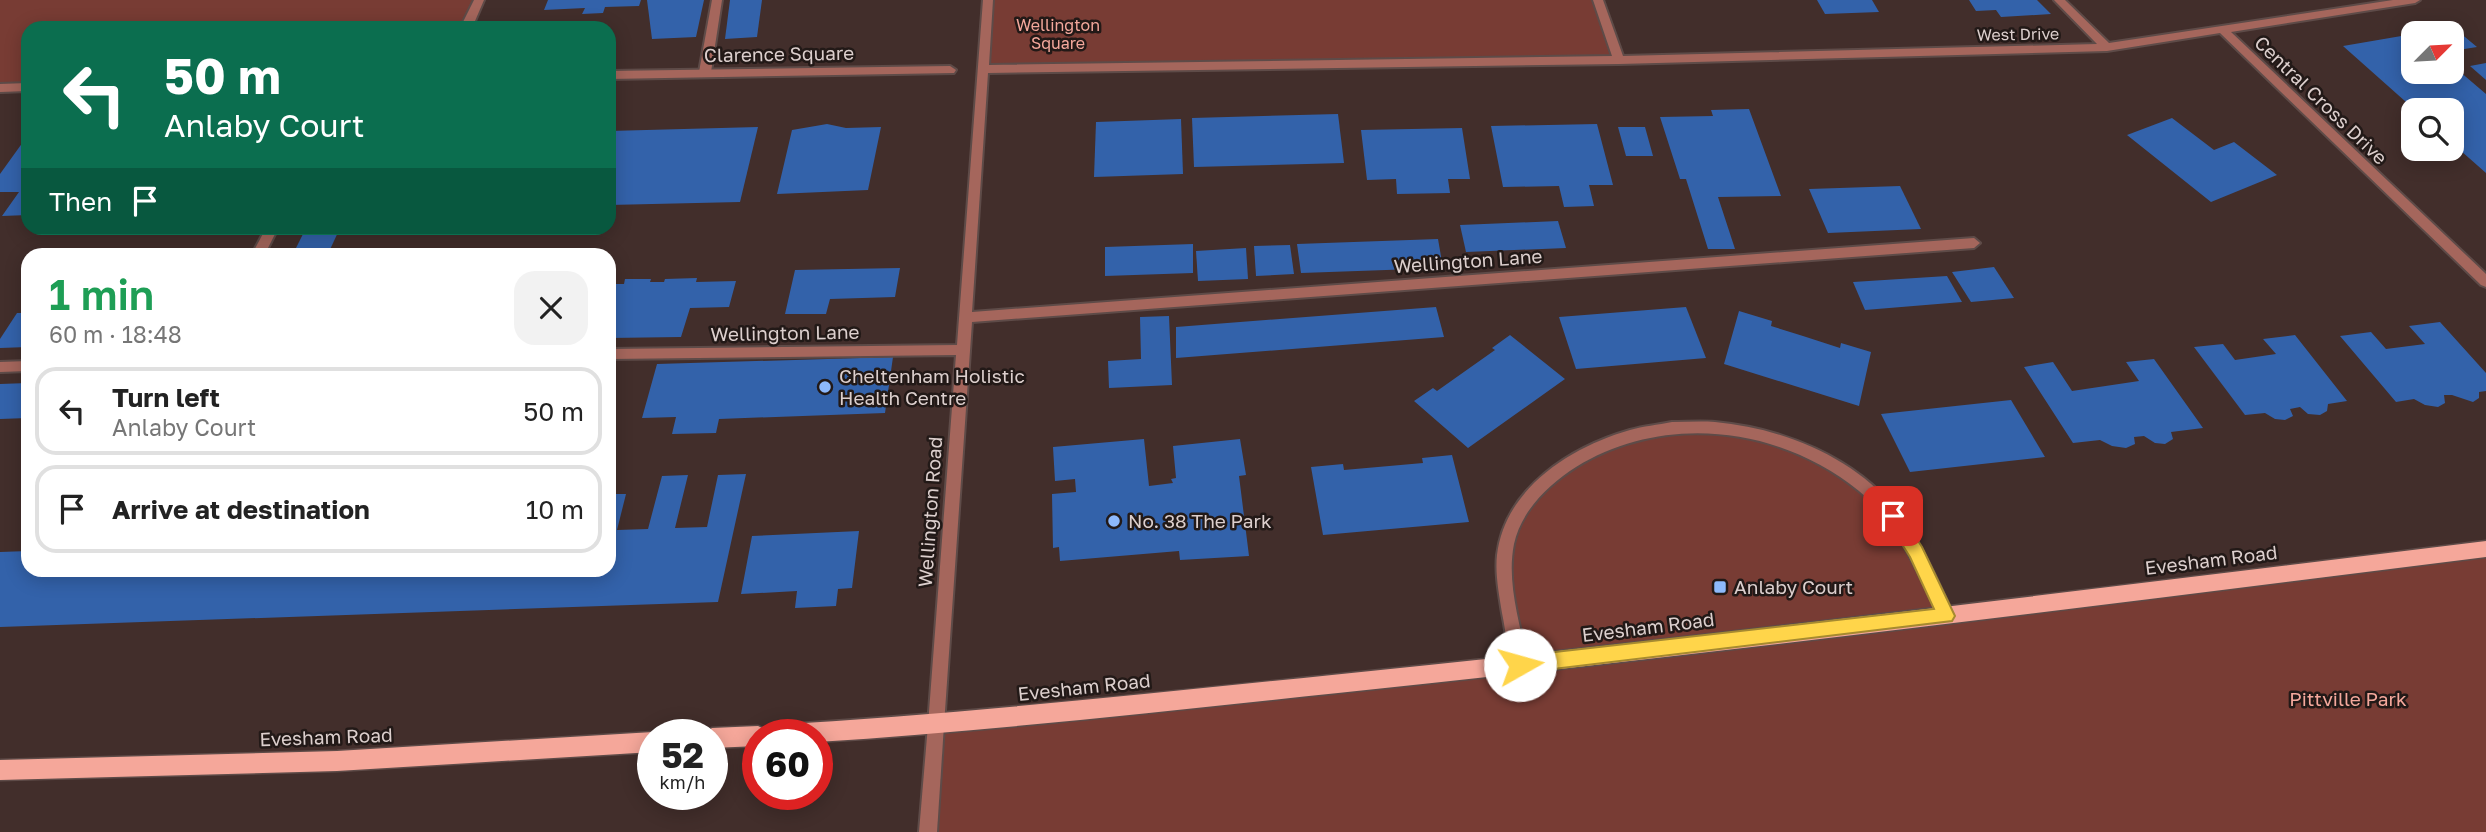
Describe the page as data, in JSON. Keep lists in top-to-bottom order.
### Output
{
  "streets": {
    "main road": ["Evesham Road"],
    "street": [
      "West Drive",
      "Clarence Square",
      "Central Cross Drive",
      "Wellington Lane",
      "Wellington Road"
    ]
  },
  "crossings": [
    ["West Drive", "Central Cross Drive"],
    ["Wellington Lane", "Wellington Road"],
    ["Wellington Road", "Evesham Road"]
  ],
  "parks": ["Wellington Square", "Pittville Park"],
  "places": {
    "other": ["Cheltenham Holistic Health Centre", "No. 38 The Park"],
    "transit": ["Anlaby Court"]
  },
  "north": "top right",
  "page": {
    "turn": ["50 m", "Anlaby Court"],
    "then": "Then",
    "heading": ["1 min", "60 m · 18:48"],
    "list": [
      {
        "name": "Turn left",
        "note": "Anlaby Court",
        "value": "50 m"
      },
      {
        "name": "Arrive at destination",
        "value": "10 m"
      }
    ],
    "speed": "52 km/h",
    "limit": "60"
  }
}
